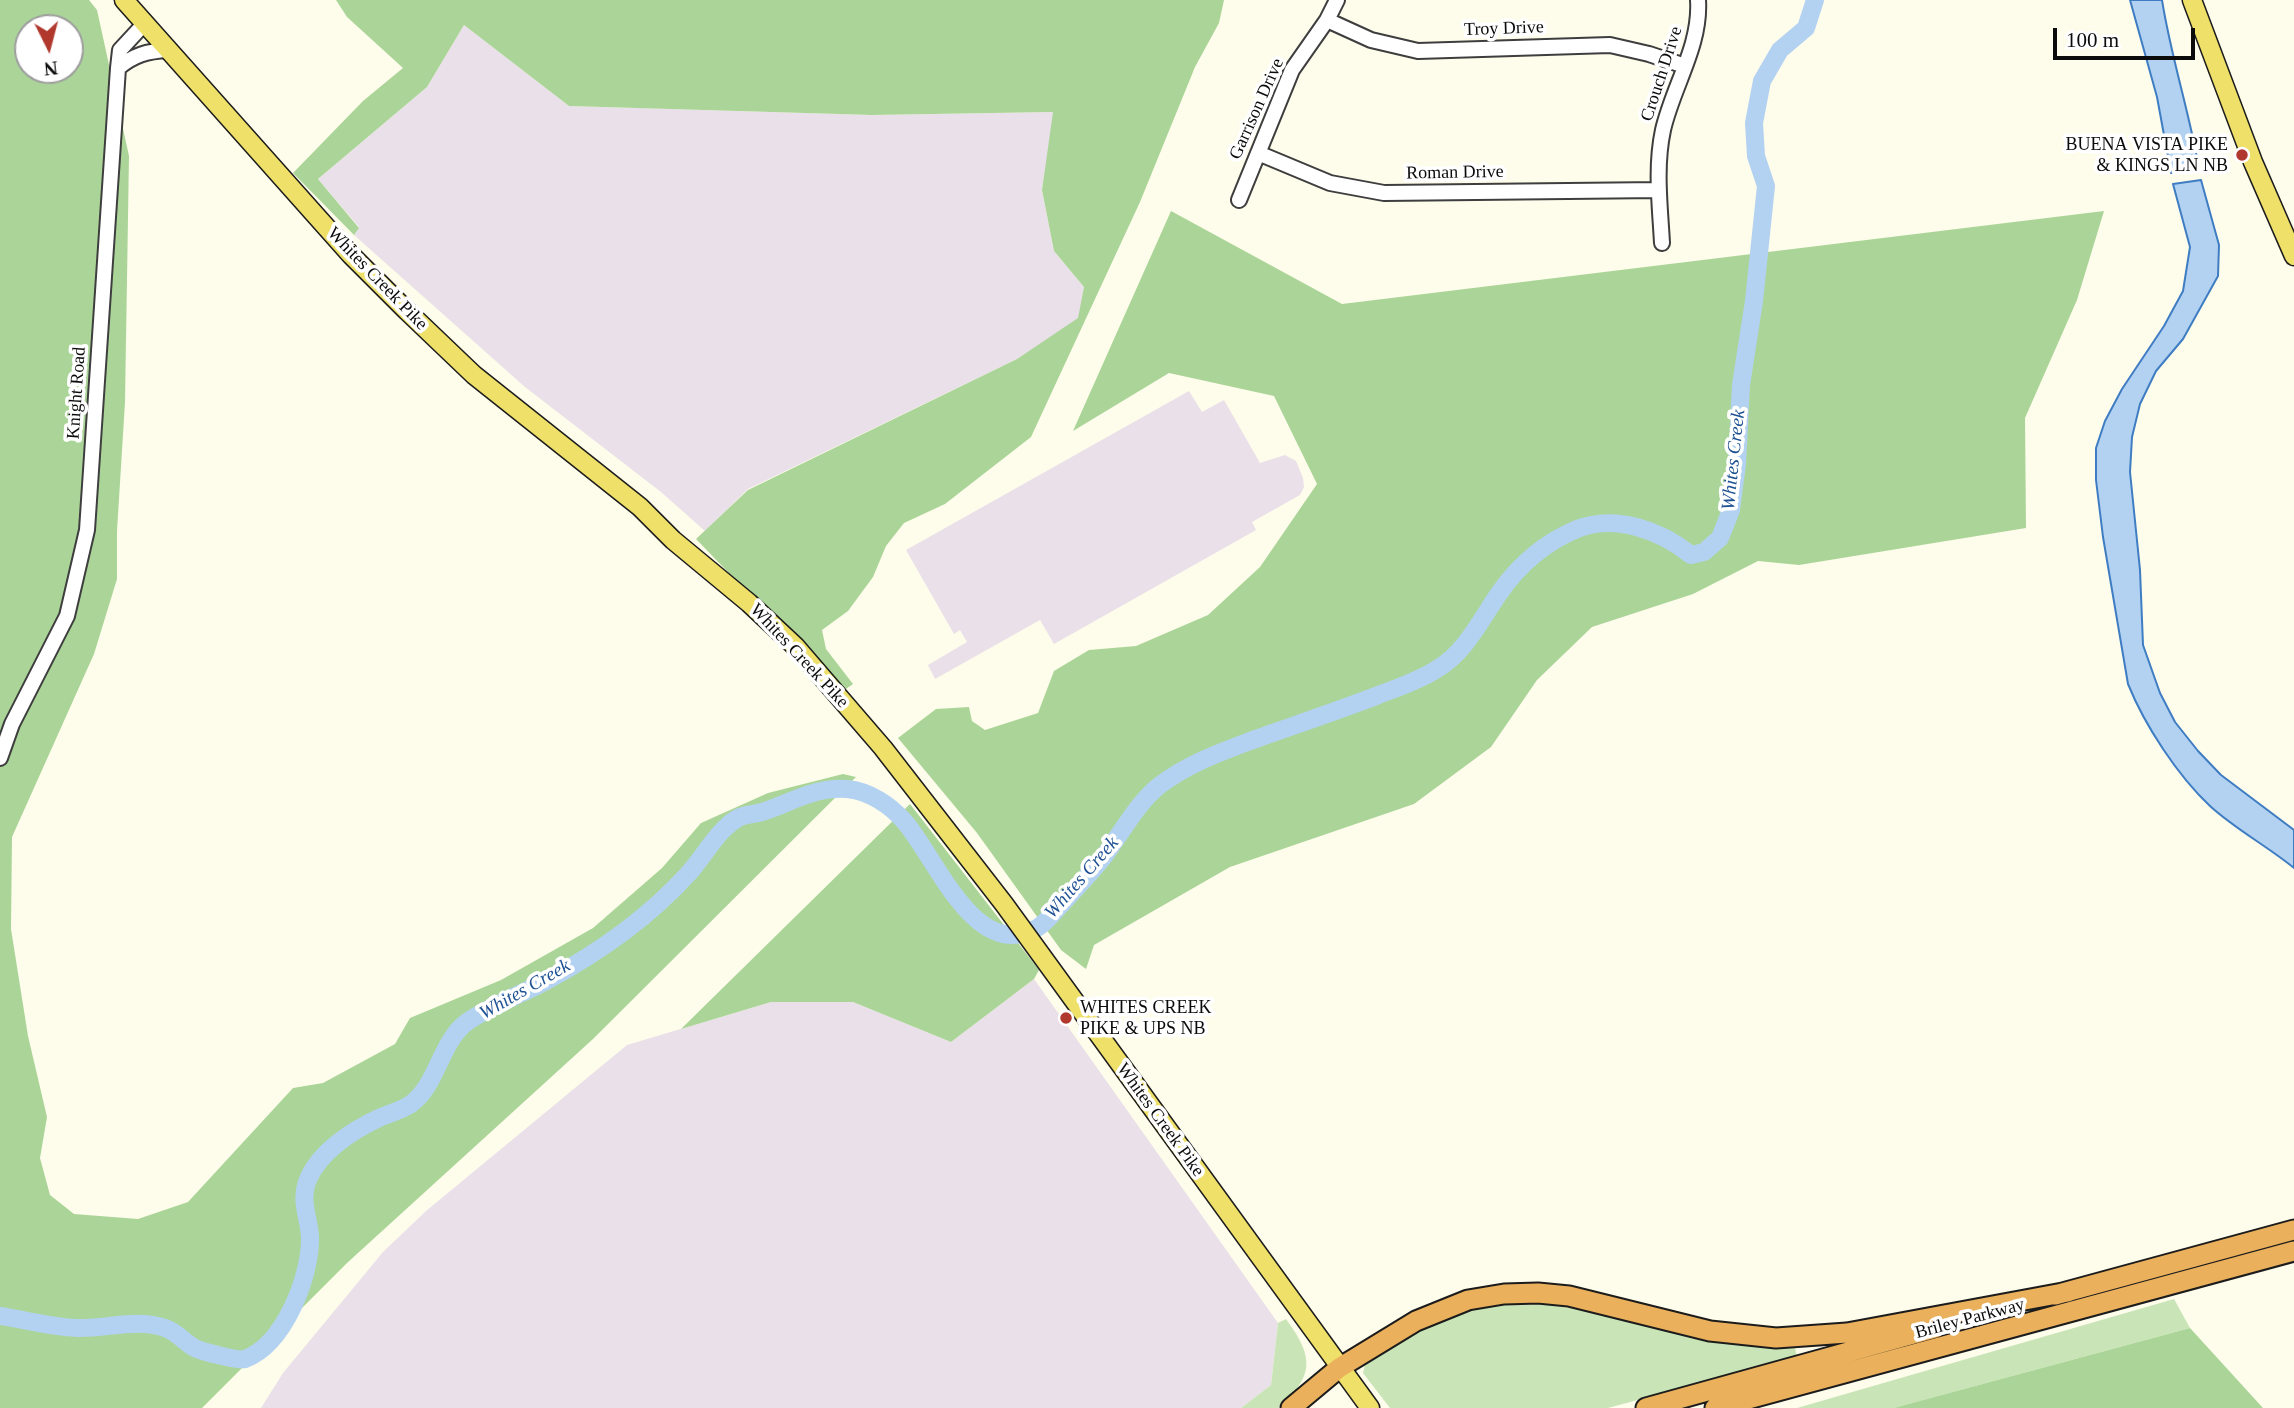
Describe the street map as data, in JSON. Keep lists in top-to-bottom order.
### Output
{
  "streets": {
    "highway": ["Briley Parkway"],
    "main road": ["Whites Creek Pike"],
    "street": [
      "Troy Drive",
      "Crouch Drive",
      "Garrison Drive",
      "Roman Drive",
      "Knight Road"
    ]
  },
  "crossings": [
    ["Troy Drive", "Crouch Drive"],
    ["Troy Drive", "Garrison Drive"],
    ["Crouch Drive", "Roman Drive"],
    ["Garrison Drive", "Roman Drive"],
    ["Whites Creek Pike", "Knight Road"]
  ],
  "water": ["Whites Creek"],
  "places": ["BUENA VISTA PIKE & KINGS LN NB", "WHITES CREEK PIKE & UPS NB"],
  "scale_bar": "100 m",
  "north": "bottom"
}
